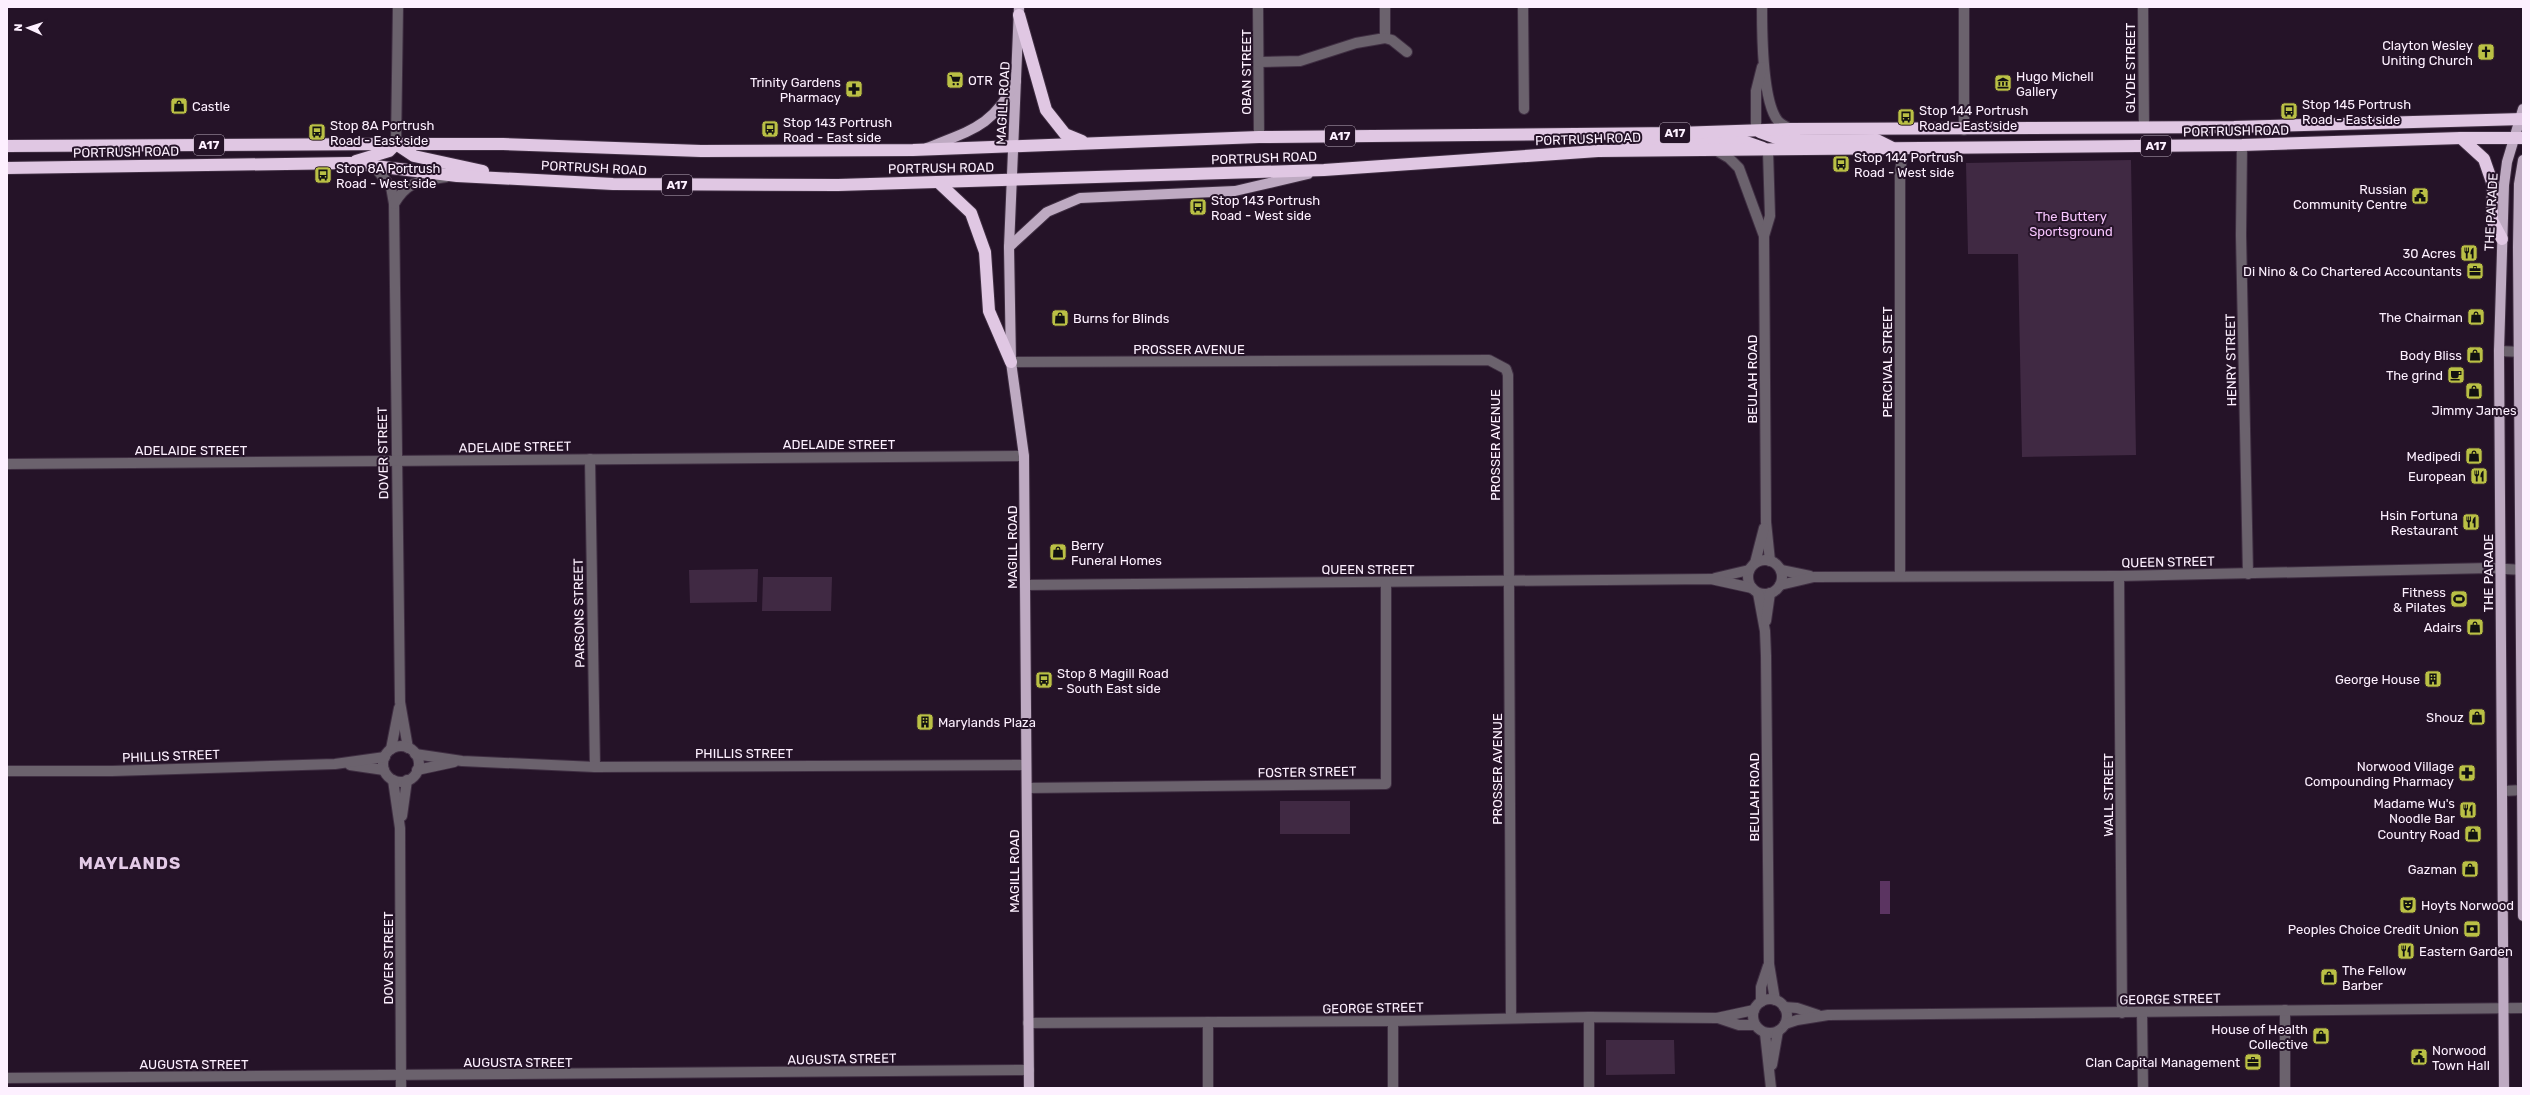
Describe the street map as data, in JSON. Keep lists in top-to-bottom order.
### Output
{
  "streets": {
    "highway": ["PORTRUSH ROAD", "A17"],
    "main road": ["MAGILL ROAD", "THE PARADE"],
    "street": [
      "GLYDE STREET",
      "OBAN STREET",
      "PROSSER AVENUE",
      "HENRY STREET",
      "PERCIVAL STREET",
      "BEULAH ROAD",
      "ADELAIDE STREET",
      "DOVER STREET",
      "QUEEN STREET",
      "PARSONS STREET",
      "PHILLIS STREET",
      "FOSTER STREET",
      "WALL STREET",
      "GEORGE STREET",
      "AUGUSTA STREET"
    ]
  },
  "crossings": [
    ["GLYDE STREET", "PORTRUSH ROAD"],
    ["OBAN STREET", "PORTRUSH ROAD"],
    ["MAGILL ROAD", "PORTRUSH ROAD"],
    ["MAGILL ROAD", "PROSSER AVENUE"],
    ["MAGILL ROAD", "ADELAIDE STREET"],
    ["MAGILL ROAD", "QUEEN STREET"],
    ["MAGILL ROAD", "PHILLIS STREET"],
    ["MAGILL ROAD", "FOSTER STREET"],
    ["MAGILL ROAD", "GEORGE STREET"],
    ["MAGILL ROAD", "AUGUSTA STREET"],
    ["PORTRUSH ROAD", "THE PARADE"],
    ["PORTRUSH ROAD", "HENRY STREET"],
    ["PORTRUSH ROAD", "PERCIVAL STREET"],
    ["PORTRUSH ROAD", "BEULAH ROAD"],
    ["PORTRUSH ROAD", "DOVER STREET"],
    ["THE PARADE", "QUEEN STREET"],
    ["THE PARADE", "GEORGE STREET"],
    ["PROSSER AVENUE", "QUEEN STREET"],
    ["PROSSER AVENUE", "GEORGE STREET"],
    ["HENRY STREET", "QUEEN STREET"],
    ["PERCIVAL STREET", "QUEEN STREET"],
    ["BEULAH ROAD", "QUEEN STREET"],
    ["BEULAH ROAD", "GEORGE STREET"],
    ["ADELAIDE STREET", "DOVER STREET"],
    ["ADELAIDE STREET", "PARSONS STREET"],
    ["DOVER STREET", "PHILLIS STREET"],
    ["DOVER STREET", "AUGUSTA STREET"],
    ["QUEEN STREET", "FOSTER STREET"],
    ["QUEEN STREET", "WALL STREET"],
    ["PARSONS STREET", "PHILLIS STREET"],
    ["WALL STREET", "GEORGE STREET"]
  ],
  "districts": ["MAYLANDS"],
  "parks": ["The Buttery Sportsground"],
  "places": {
    "church": ["Clayton Wesley Uniting Church"],
    "supermarket": ["OTR"],
    "museum": ["Hugo Michell Gallery"],
    "pharmacy": ["Trinity Gardens Pharmacy", "Norwood Village Compounding Pharmacy"],
    "shop": [
      "Castle",
      "The Chairman",
      "Burns for Blinds",
      "Body Bliss",
      "Jimmy James",
      "Medipedi",
      "Berry Funeral Homes",
      "Adairs",
      "Shouz",
      "Country Road",
      "Gazman",
      "The Fellow Barber",
      "House of Health Collective"
    ],
    "bus stop": [
      "Stop 145 Portrush Road - East side",
      "Stop 144 Portrush Road - East side",
      "Stop 143 Portrush Road - East side",
      "Stop 8A Portrush Road - East side",
      "Stop 144 Portrush Road - West side",
      "Stop 8A Portrush Road - West side",
      "Stop 143 Portrush Road - West side",
      "Stop 8 Magill Road - South East side"
    ],
    "public building": ["Russian Community Centre", "Norwood Town Hall"],
    "restaurant": [
      "30 Acres",
      "European",
      "Hsin Fortuna Restaurant",
      "Madame Wu's Noodle Bar",
      "Eastern Garden"
    ],
    "office": ["Di Nino & Co Chartered Accountants", "Clan Capital Management"],
    "cafe": ["The grind"],
    "sports": ["Fitness & Pilates"],
    "building": ["George House", "Marylands Plaza"],
    "theatre": ["Hoyts Norwood"],
    "bank": ["Peoples Choice Credit Union"]
  },
  "north": "left"
}
